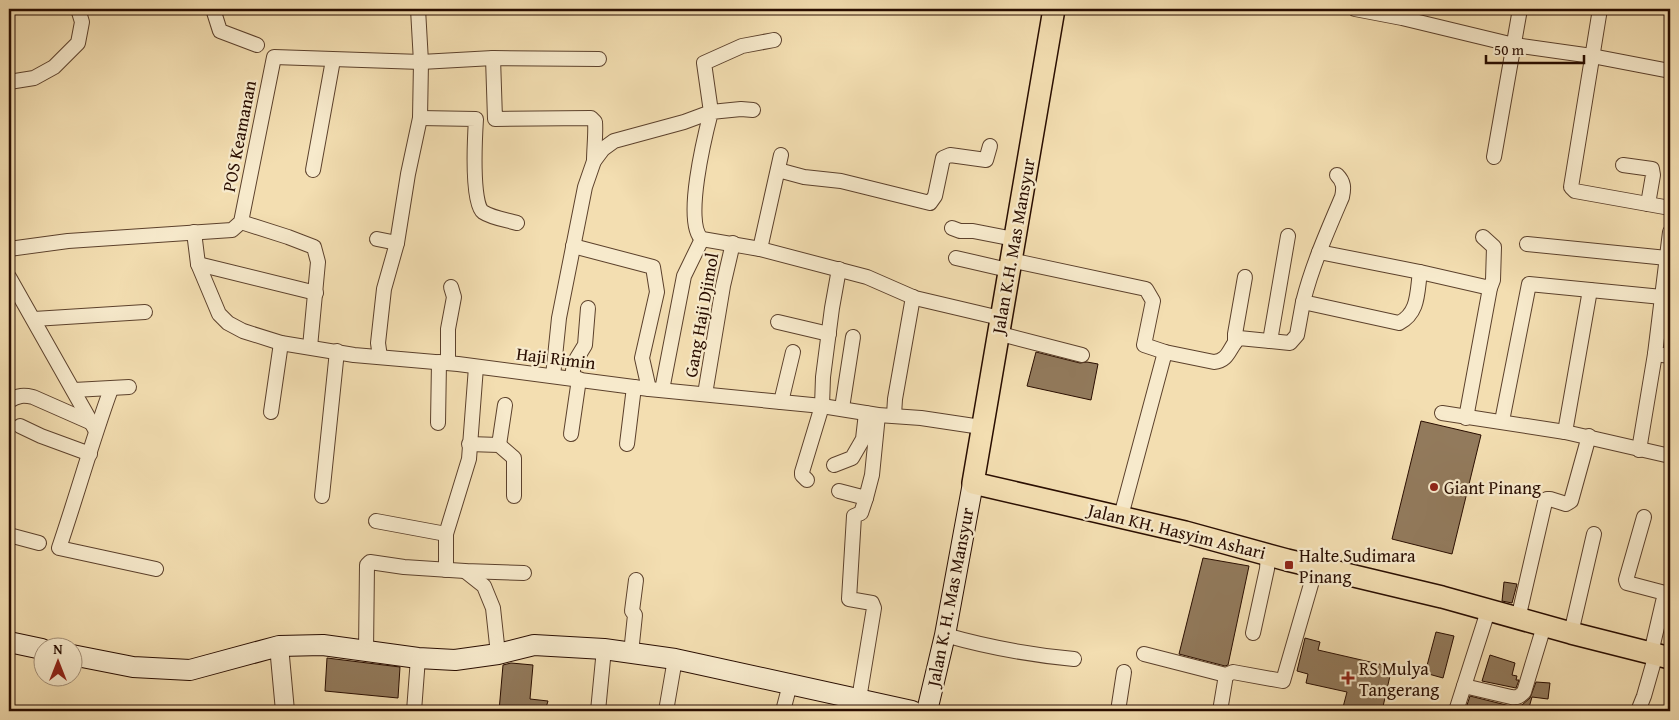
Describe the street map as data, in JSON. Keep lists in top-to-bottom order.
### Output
{
  "streets": {
    "main road": ["Jalan K.H. Mas Mansyur", "Jalan KH. Hasyim Ashari", "Jalan K. H. Mas Mansyur"],
    "street": ["POS Keamanan", "Gang Haji Djimol", "Haji Rimin"]
  },
  "crossings": [
    ["Jalan K.H. Mas Mansyur", "Haji Rimin"],
    ["Jalan K.H. Mas Mansyur", "Jalan KH. Hasyim Ashari"],
    ["Jalan K.H. Mas Mansyur", "Jalan K. H. Mas Mansyur"],
    ["Gang Haji Djimol", "Haji Rimin"],
    ["Jalan KH. Hasyim Ashari", "Jalan K. H. Mas Mansyur"]
  ],
  "places": {
    "other": ["Giant Pinang"],
    "transit": ["Halte Sudimara Pinang"],
    "health": ["RS Mulya Tangerang"]
  },
  "scale_bar": "50 m",
  "north": "top"
}
